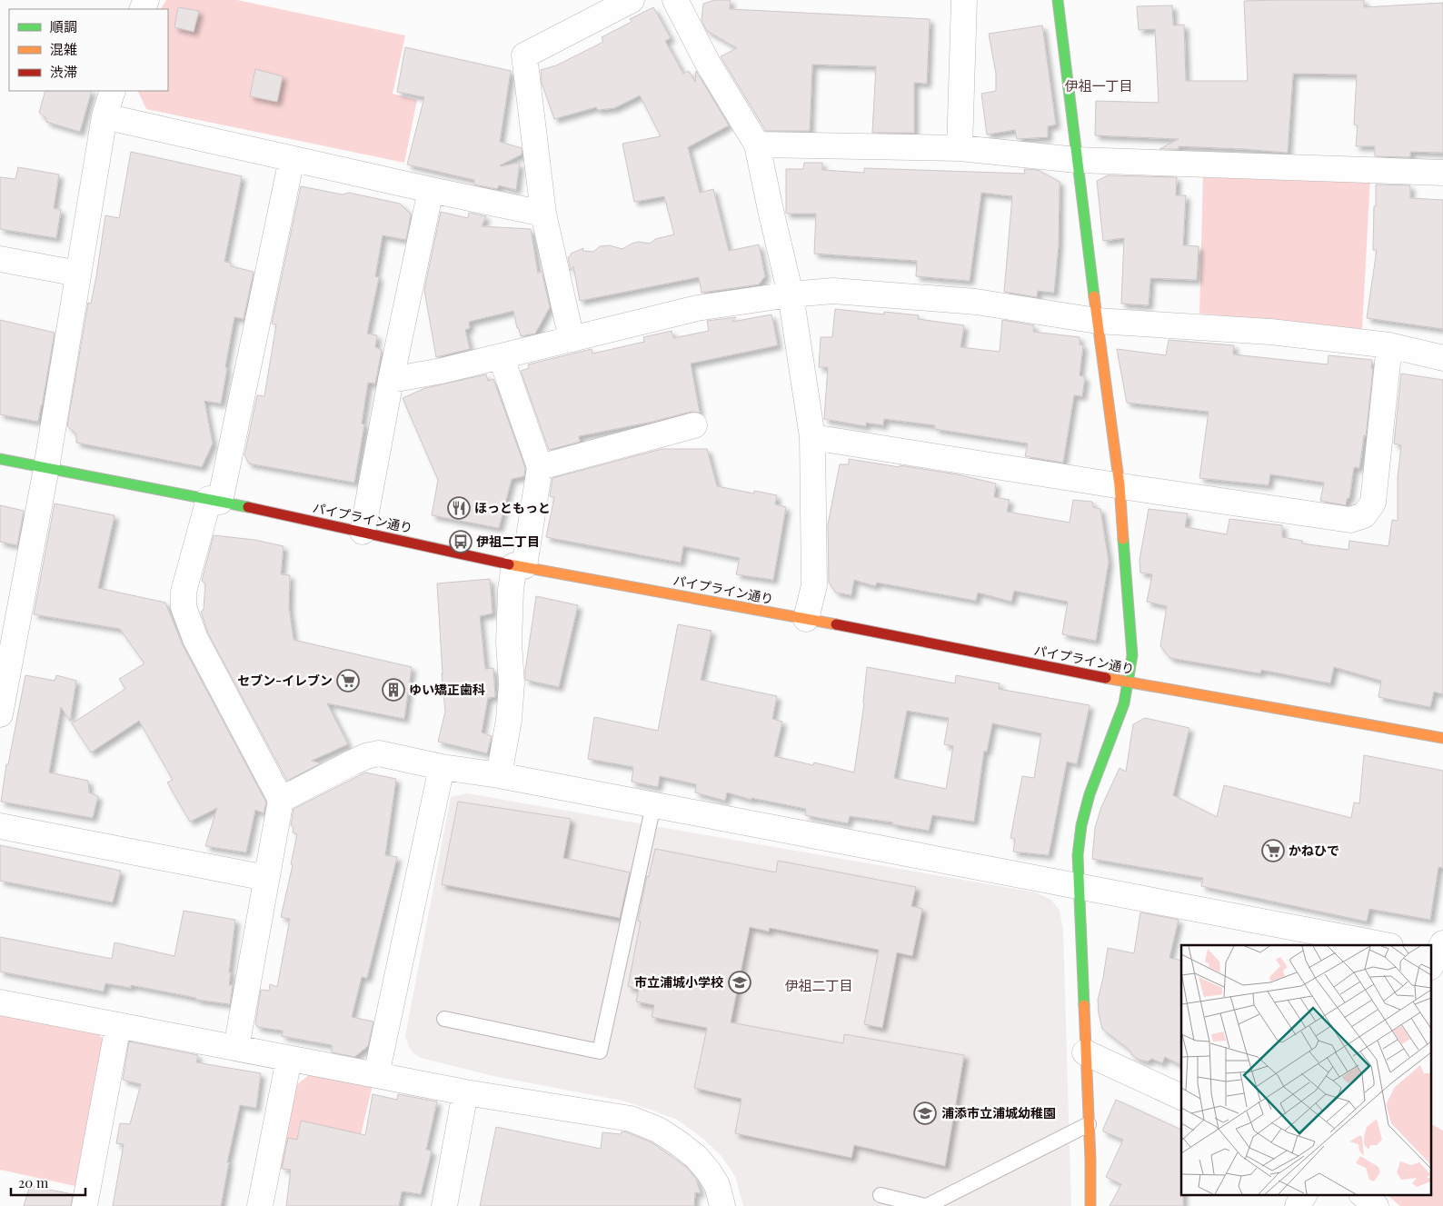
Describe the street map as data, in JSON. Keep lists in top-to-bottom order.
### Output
{
  "streets": {
    "main road": ["パイプライン通り"]
  },
  "districts": ["伊祖一丁目", "伊祖二丁目"],
  "places": {
    "restaurant": ["ほっともっと"],
    "bus stop": ["伊祖二丁目"],
    "supermarket": ["セブン-イレブン", "かねひで"],
    "building": ["ゆい矯正歯科"],
    "school or university": ["市立浦城小学校", "浦添市立浦城幼稚園"]
  },
  "legend": ["順調", "混雑", "渋滞"],
  "scale_bar": "20 m"
}
